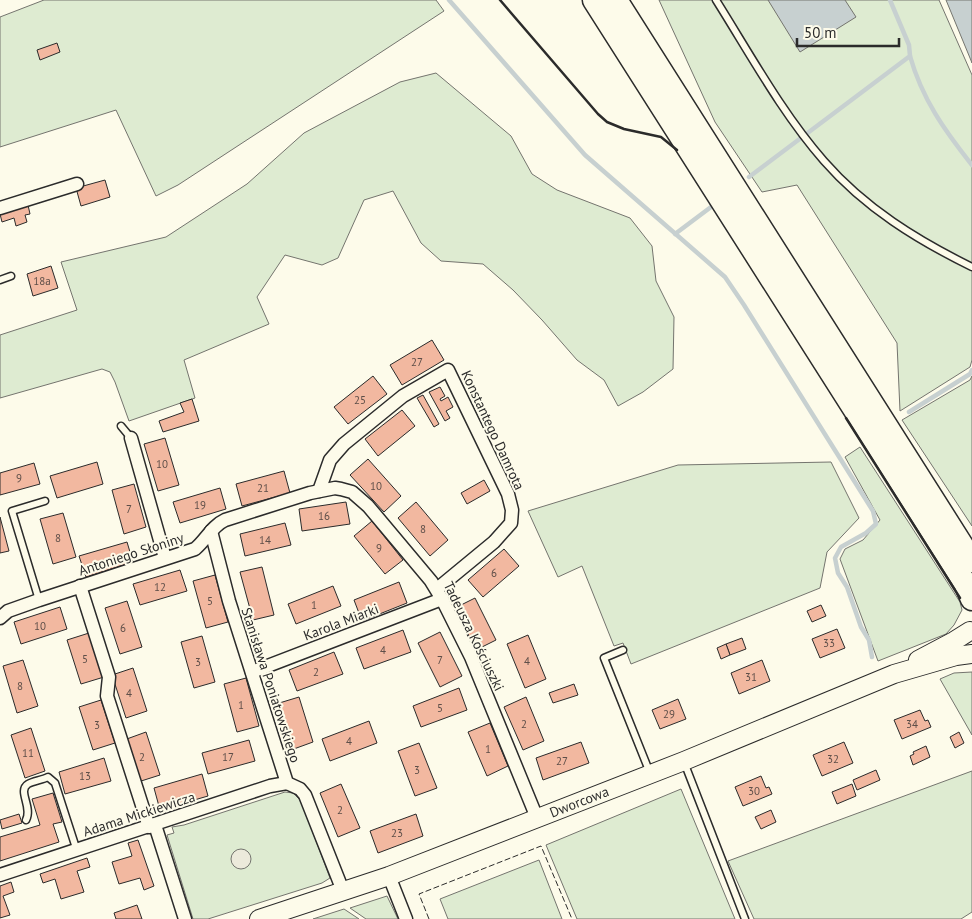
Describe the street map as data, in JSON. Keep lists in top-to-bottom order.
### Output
{
  "streets": {
    "main road": ["Dworcowa"],
    "street": [
      "Konstantego Damrota",
      "Antoniego Słoniny",
      "Karola Miarki",
      "Tadeusza Kościuszki",
      "Stanisława Poniatowskiego",
      "Adama Mickiewicza"
    ]
  },
  "crossings": [
    ["Konstantego Damrota", "Antoniego Słoniny"],
    ["Konstantego Damrota", "Karola Miarki"],
    ["Konstantego Damrota", "Tadeusza Kościuszki"],
    ["Antoniego Słoniny", "Tadeusza Kościuszki"],
    ["Antoniego Słoniny", "Stanisława Poniatowskiego"],
    ["Karola Miarki", "Tadeusza Kościuszki"],
    ["Karola Miarki", "Stanisława Poniatowskiego"],
    ["Tadeusza Kościuszki", "Dworcowa"],
    ["Stanisława Poniatowskiego", "Dworcowa"],
    ["Stanisława Poniatowskiego", "Adama Mickiewicza"]
  ],
  "house_numbers": [
    "18a",
    "27",
    "25",
    "10",
    "9",
    "10",
    "21",
    "19",
    "7",
    "16",
    "8",
    "8",
    "14",
    "9",
    "6",
    "12",
    "5",
    "1",
    "10",
    "6",
    "33",
    "4",
    "5",
    "7",
    "4",
    "3",
    "2",
    "31",
    "8",
    "4",
    "1",
    "5",
    "29",
    "2",
    "34",
    "3",
    "4",
    "1",
    "11",
    "2",
    "17",
    "32",
    "27",
    "3",
    "13",
    "30",
    "2",
    "23"
  ],
  "scale_bar": "50 m"
}
